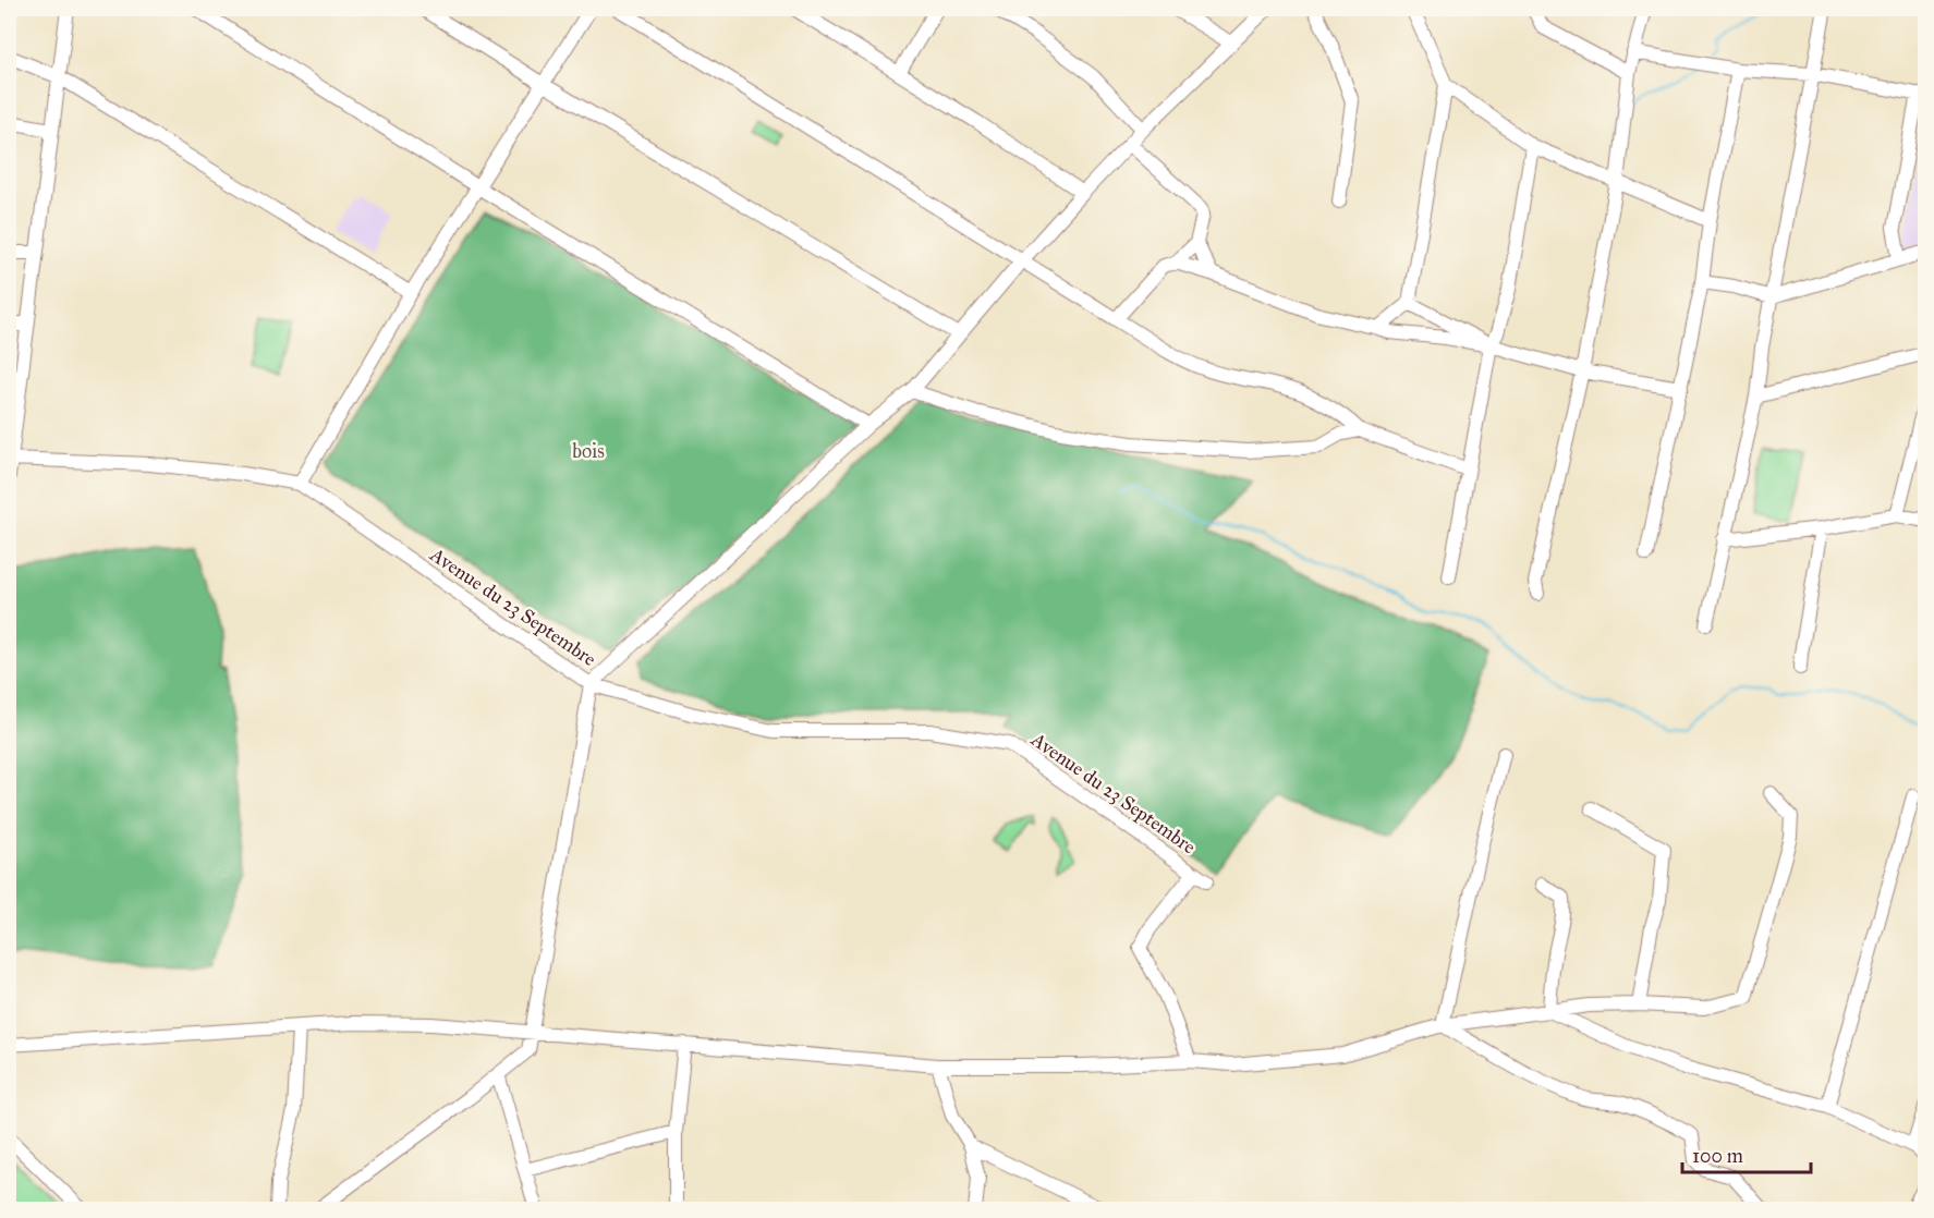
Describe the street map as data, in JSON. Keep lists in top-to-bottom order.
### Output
{
  "streets": {
    "street": ["Avenue du 23 Septembre"]
  },
  "parks": ["bois"],
  "scale_bar": "100 m"
}
